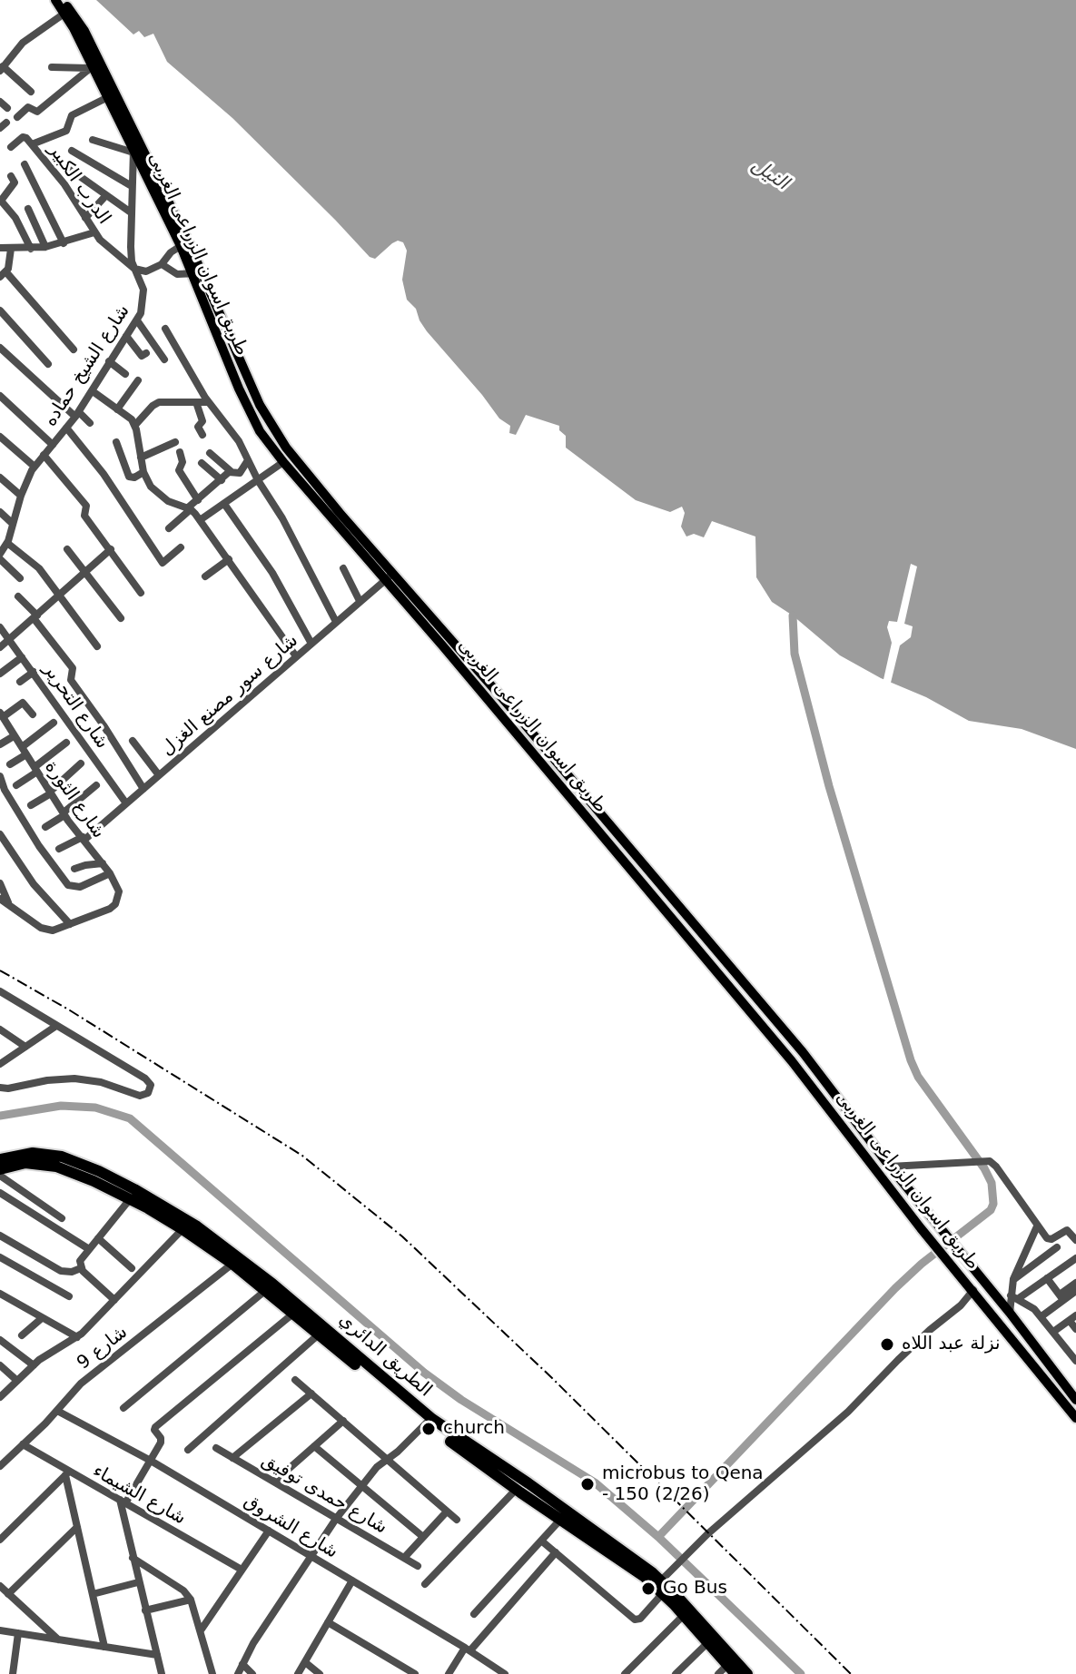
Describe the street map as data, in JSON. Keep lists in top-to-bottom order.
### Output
{
  "streets": {
    "highway": ["الطريق الدائري"],
    "main road": ["طريق اسوان الزراعى الغربى"],
    "street": [
      "الدرب الكبير",
      "شارع الشيخ حماده",
      "شارع سور مصنع الغزل",
      "شارع التحرير",
      "شارع الثورة",
      "شارع 9",
      "شارع حمدى توفيق",
      "شارع الشيماء",
      "شارع الشروق"
    ]
  },
  "crossings": [
    ["الدرب الكبير", "شارع الشيخ حماده"],
    ["طريق اسوان الزراعى الغربى", "شارع الشيخ حماده"],
    ["طريق اسوان الزراعى الغربى", "شارع سور مصنع الغزل"],
    ["شارع سور مصنع الغزل", "شارع التحرير"],
    ["شارع سور مصنع الغزل", "شارع الثورة"],
    ["شارع 9", "الطريق الدائري"],
    ["شارع 9", "شارع الشيماء"],
    ["شارع 9", "شارع الشروق"]
  ],
  "water": ["النيل"],
  "places": [
    "نزلة عبد اللاه",
    "church",
    "microbus to Qena - 150 (2/26)",
    "Go Bus"
  ]
}
